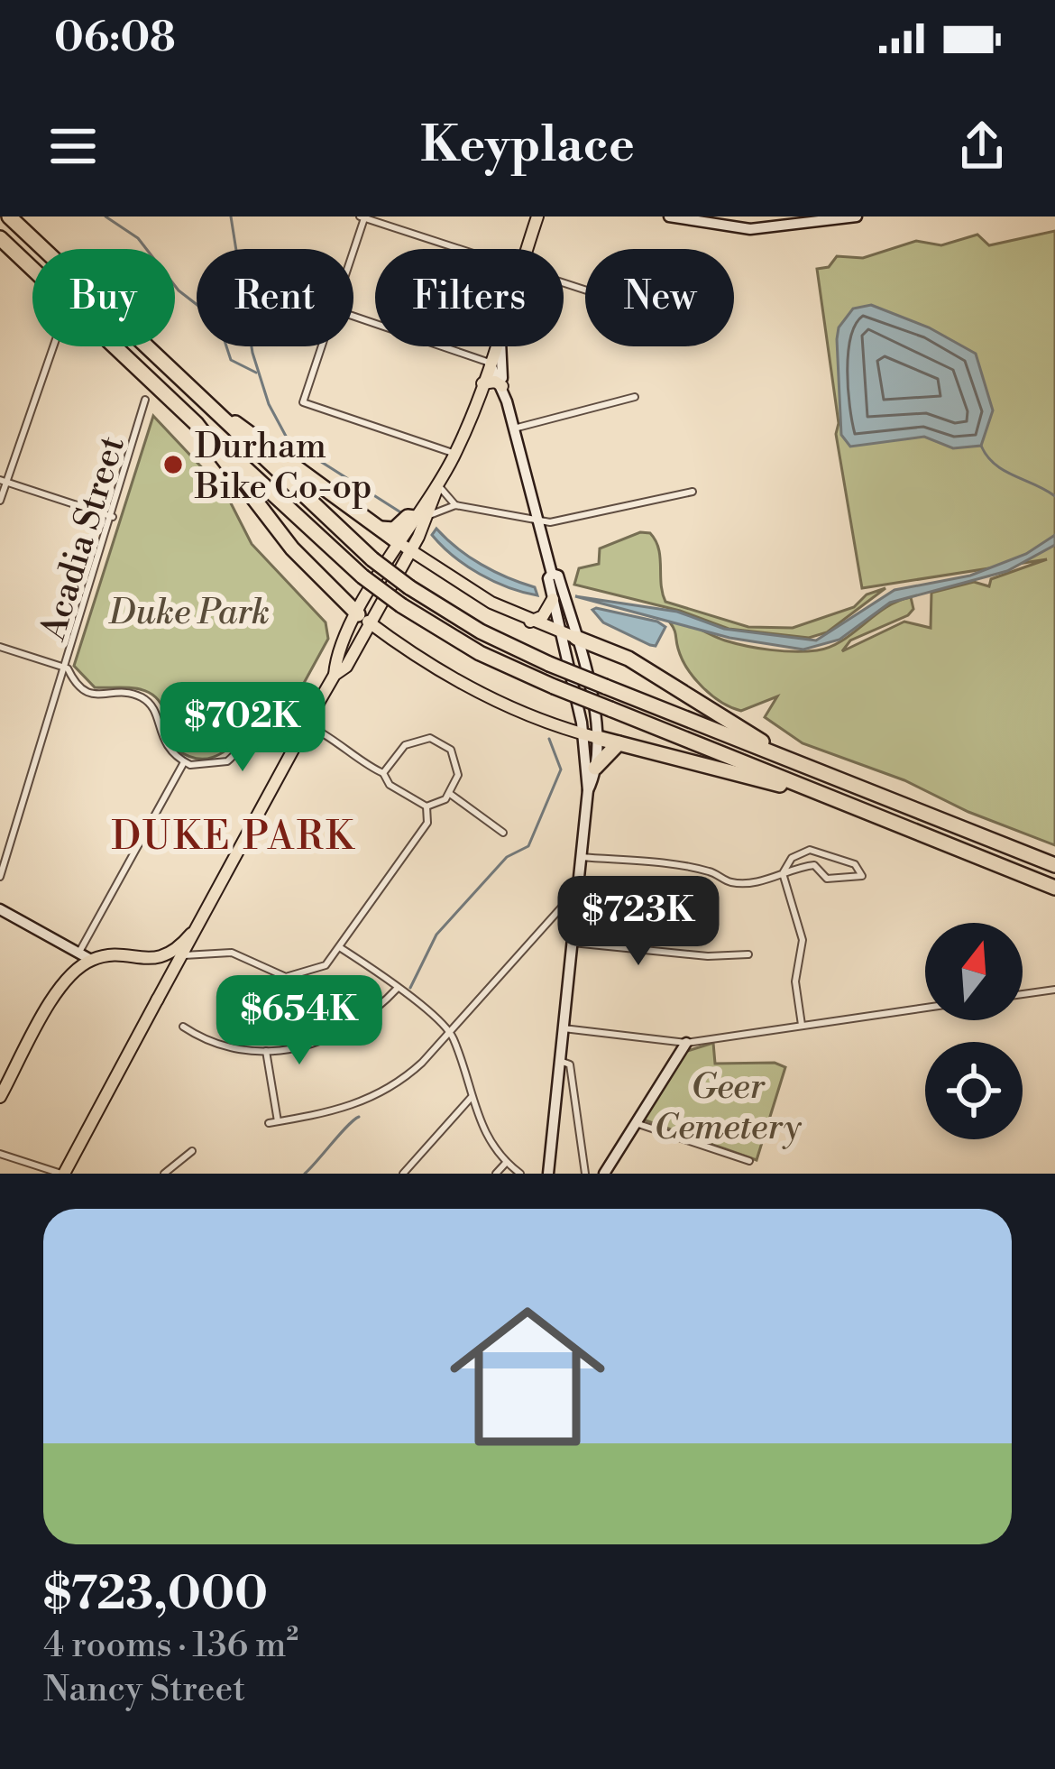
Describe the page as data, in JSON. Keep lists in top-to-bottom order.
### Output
{
  "streets": {
    "street": ["Acadia Street"]
  },
  "districts": ["DUKE PARK"],
  "parks": ["Duke Park", "Geer Cemetery"],
  "places": ["Durham Bike Co-op"],
  "north": "top",
  "page": {
    "status": "06:08",
    "header": "Keyplace",
    "chip": [
      "Buy",
      "Rent",
      "Filters",
      "New"
    ],
    "price": ["$702K", "$723K", "$654K"],
    "list": [
      {
        "name": "$723,000",
        "note": "4 rooms · 136 m² · Nancy Street"
      }
    ]
  }
}
